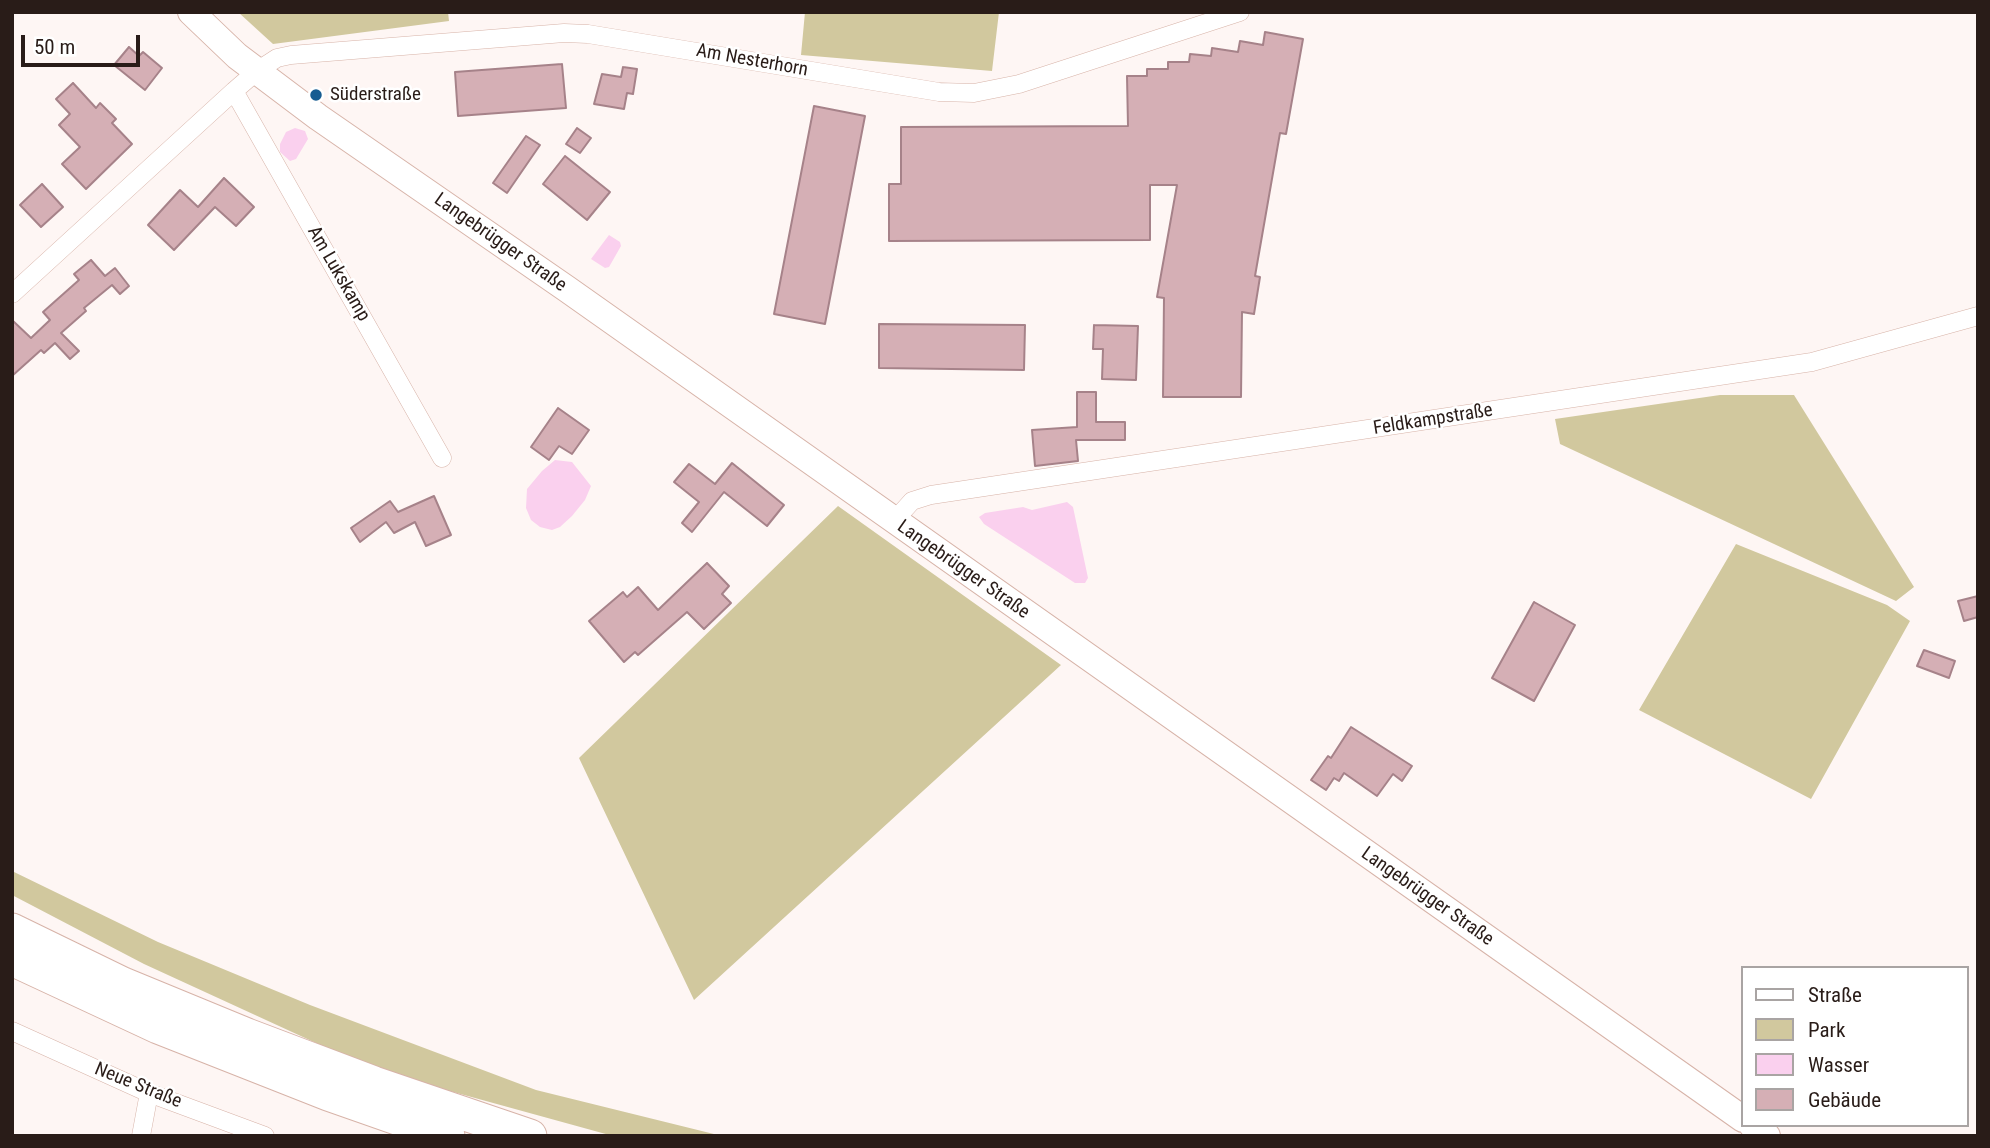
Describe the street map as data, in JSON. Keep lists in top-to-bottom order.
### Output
{
  "streets": {
    "street": [
      "Am Nesterhorn",
      "Langebrügger Straße",
      "Am Lukskamp",
      "Feldkampstraße",
      "Neue Straße"
    ]
  },
  "crossings": [
    ["Am Nesterhorn", "Langebrügger Straße"],
    ["Langebrügger Straße", "Feldkampstraße"]
  ],
  "places": ["Süderstraße"],
  "legend": [
    "Straße",
    "Park",
    "Wasser",
    "Gebäude"
  ],
  "scale_bar": "50 m"
}
